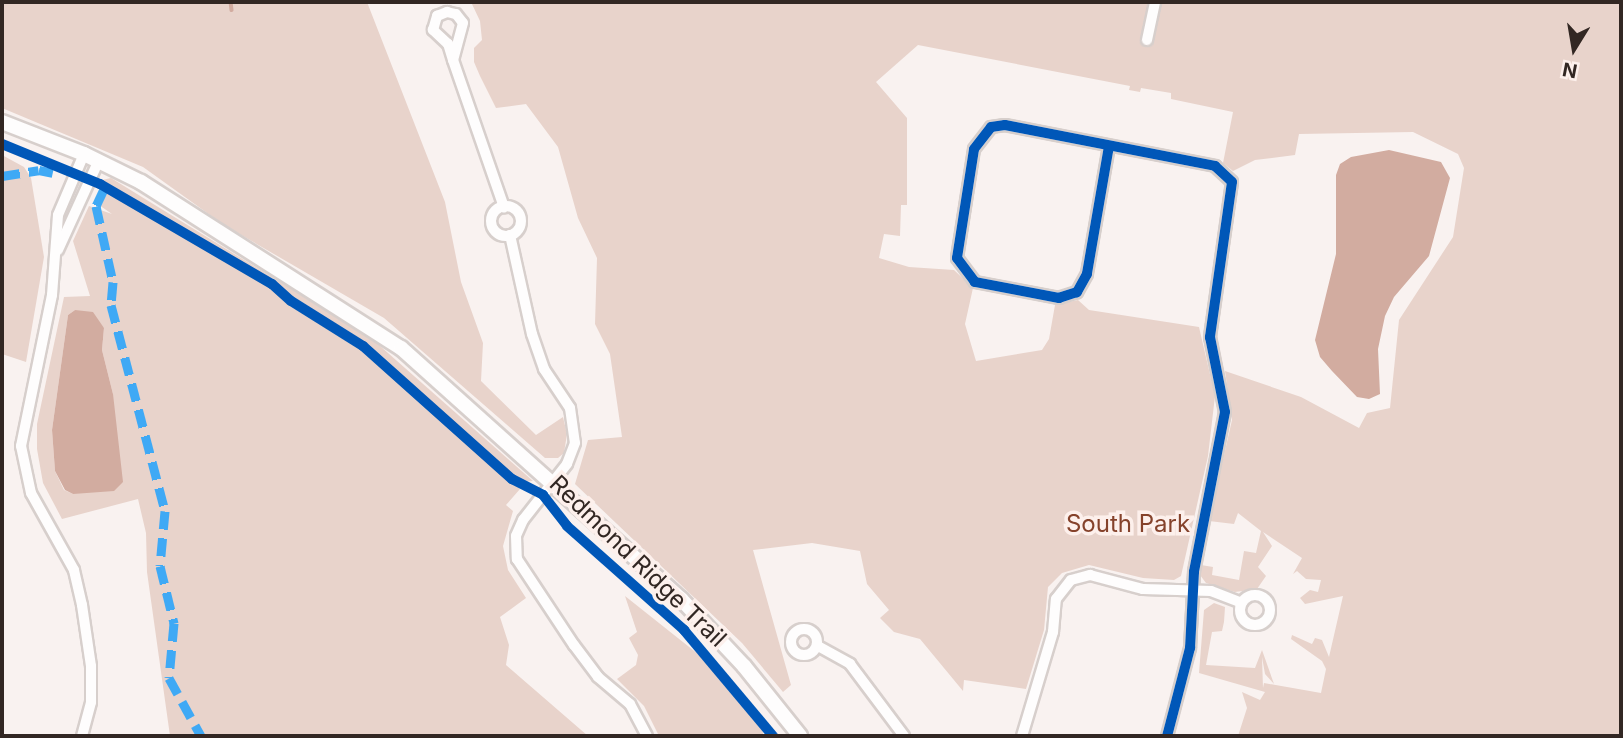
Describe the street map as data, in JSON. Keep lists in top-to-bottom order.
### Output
{
  "streets": {
    "cycle path": ["Redmond Ridge Trail"]
  },
  "parks": ["South Park"],
  "north": "bottom"
}
